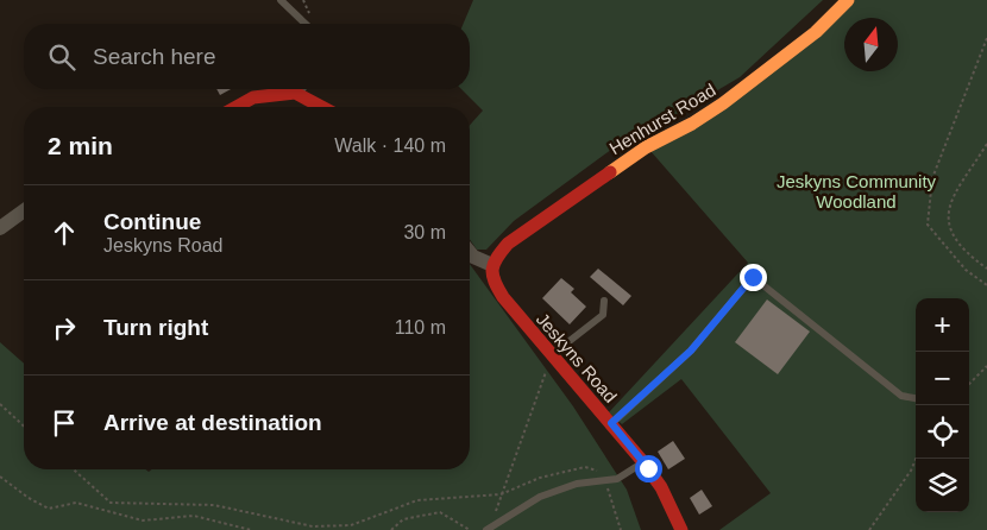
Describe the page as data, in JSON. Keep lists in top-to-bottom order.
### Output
{
  "streets": {
    "street": ["Henhurst Road", "Jeskyns Road"]
  },
  "crossings": [
    ["Henhurst Road", "Jeskyns Road"]
  ],
  "parks": ["Jeskyns Community Woodland"],
  "north": "top",
  "page": {
    "search": "Search here",
    "heading": ["2 min", "Walk · 140 m"],
    "list": [
      ["Continue", "Jeskyns Road", "30 m"],
      ["Turn right", "110 m"],
      "Arrive at destination"
    ],
    "map_buttons": ["+", "−"]
  }
}
